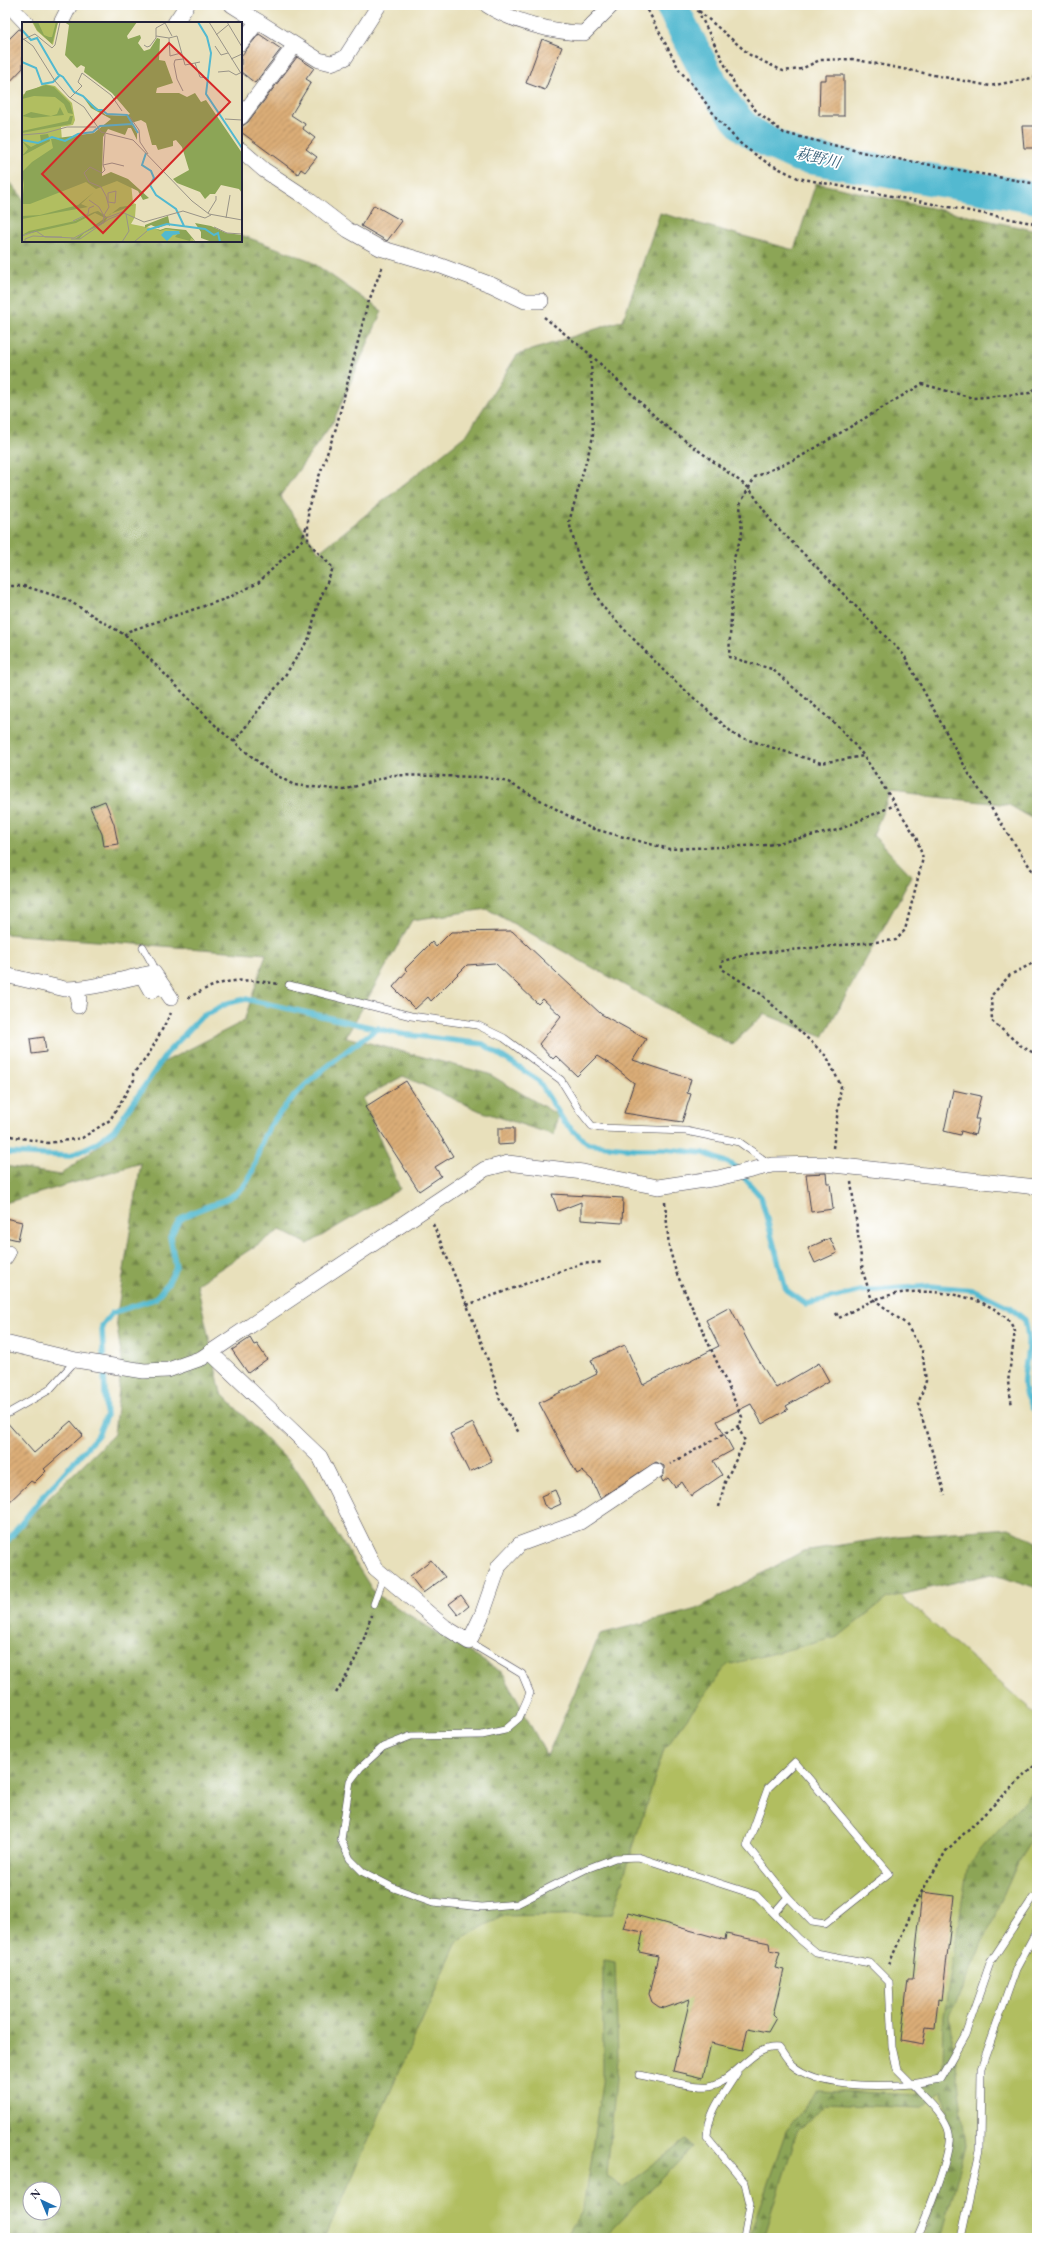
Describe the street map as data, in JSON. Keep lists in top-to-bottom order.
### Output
{
  "water": ["萩野川"],
  "north": "top left"
}
